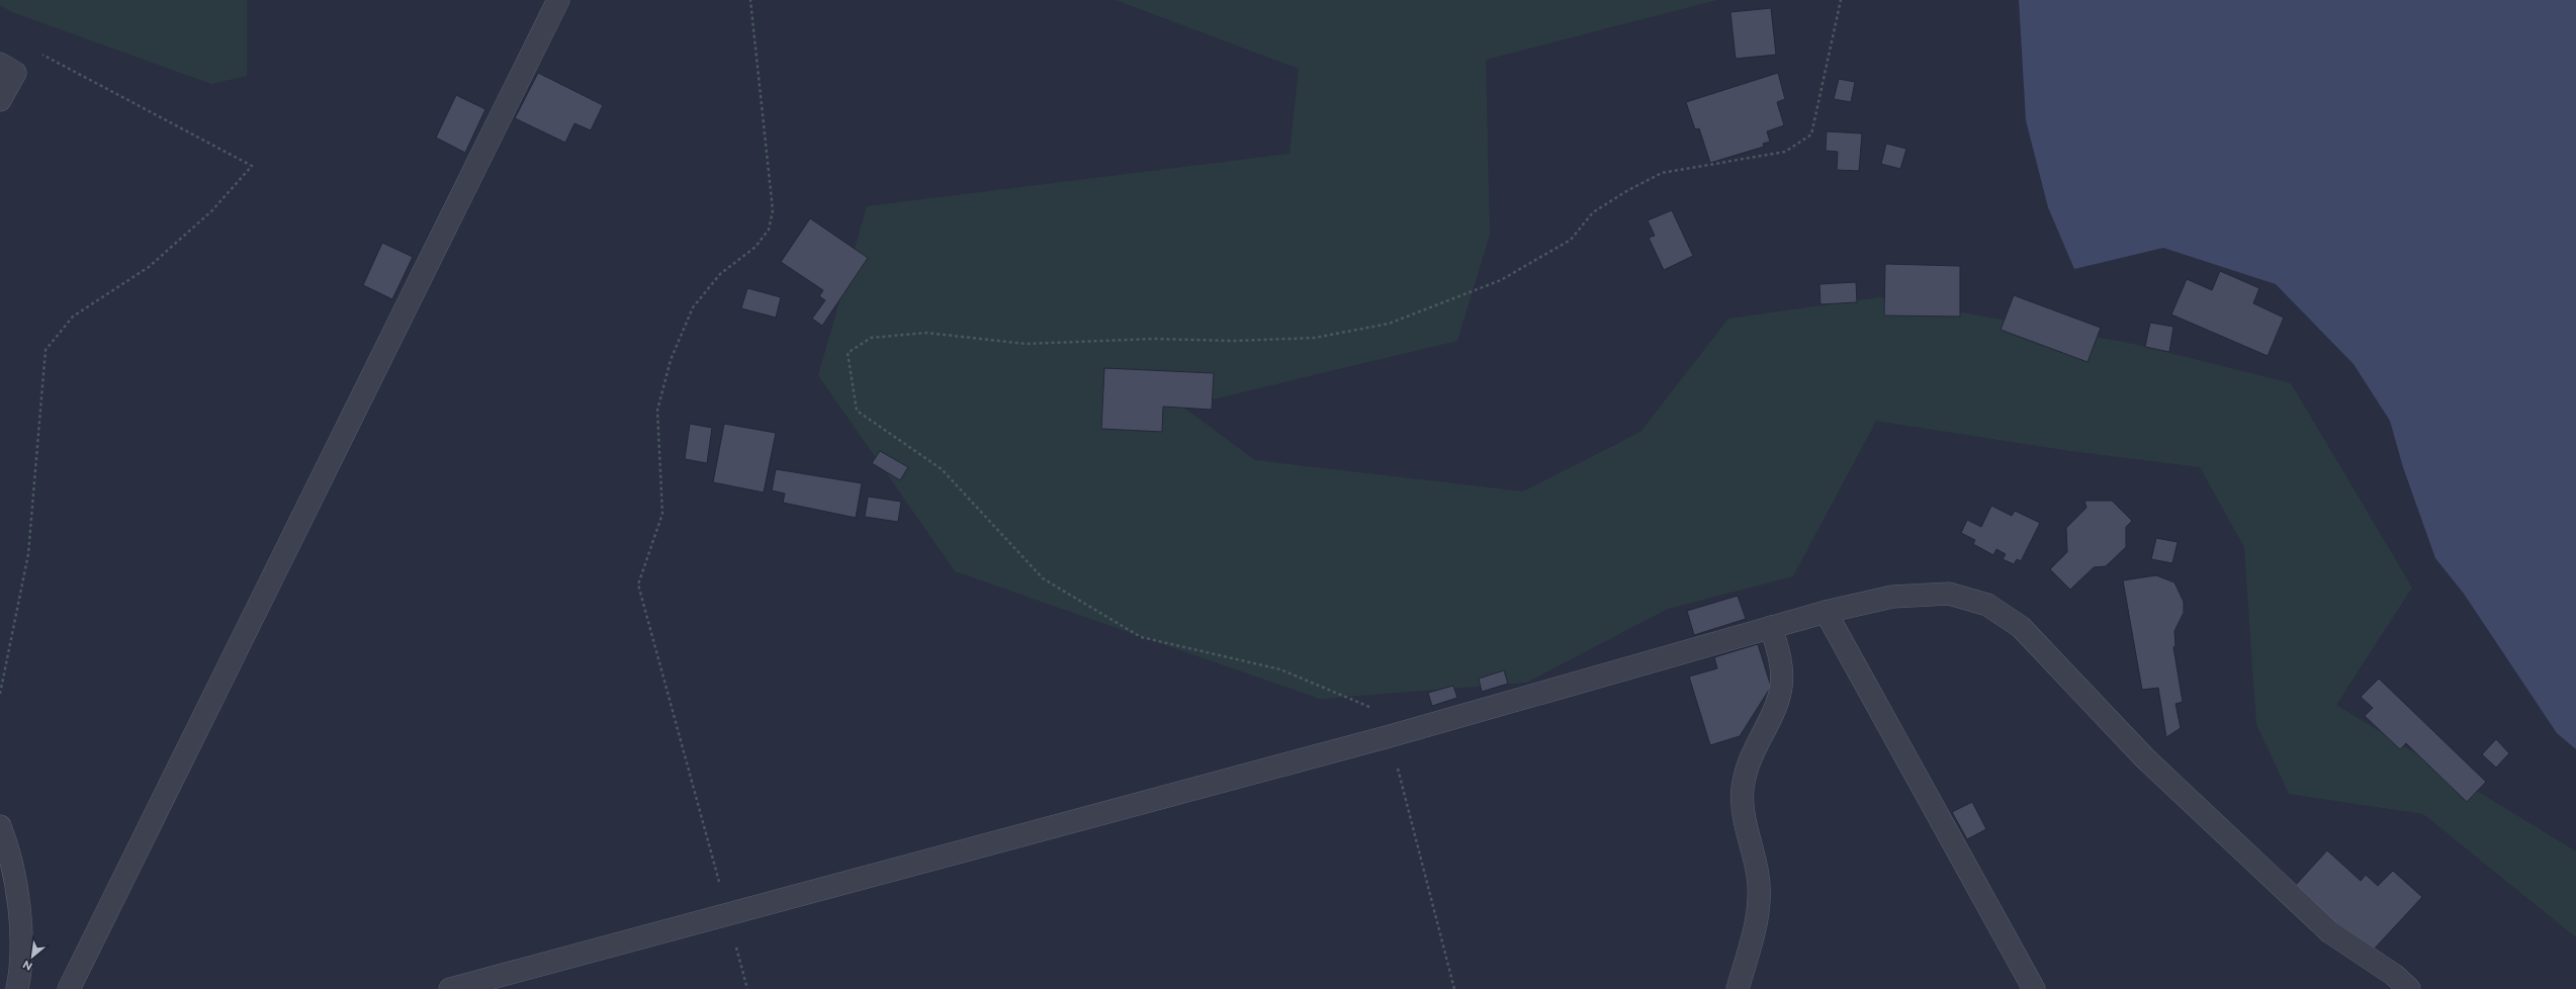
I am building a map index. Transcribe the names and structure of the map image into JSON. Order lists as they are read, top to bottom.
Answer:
{
  "north": "bottom left"
}
